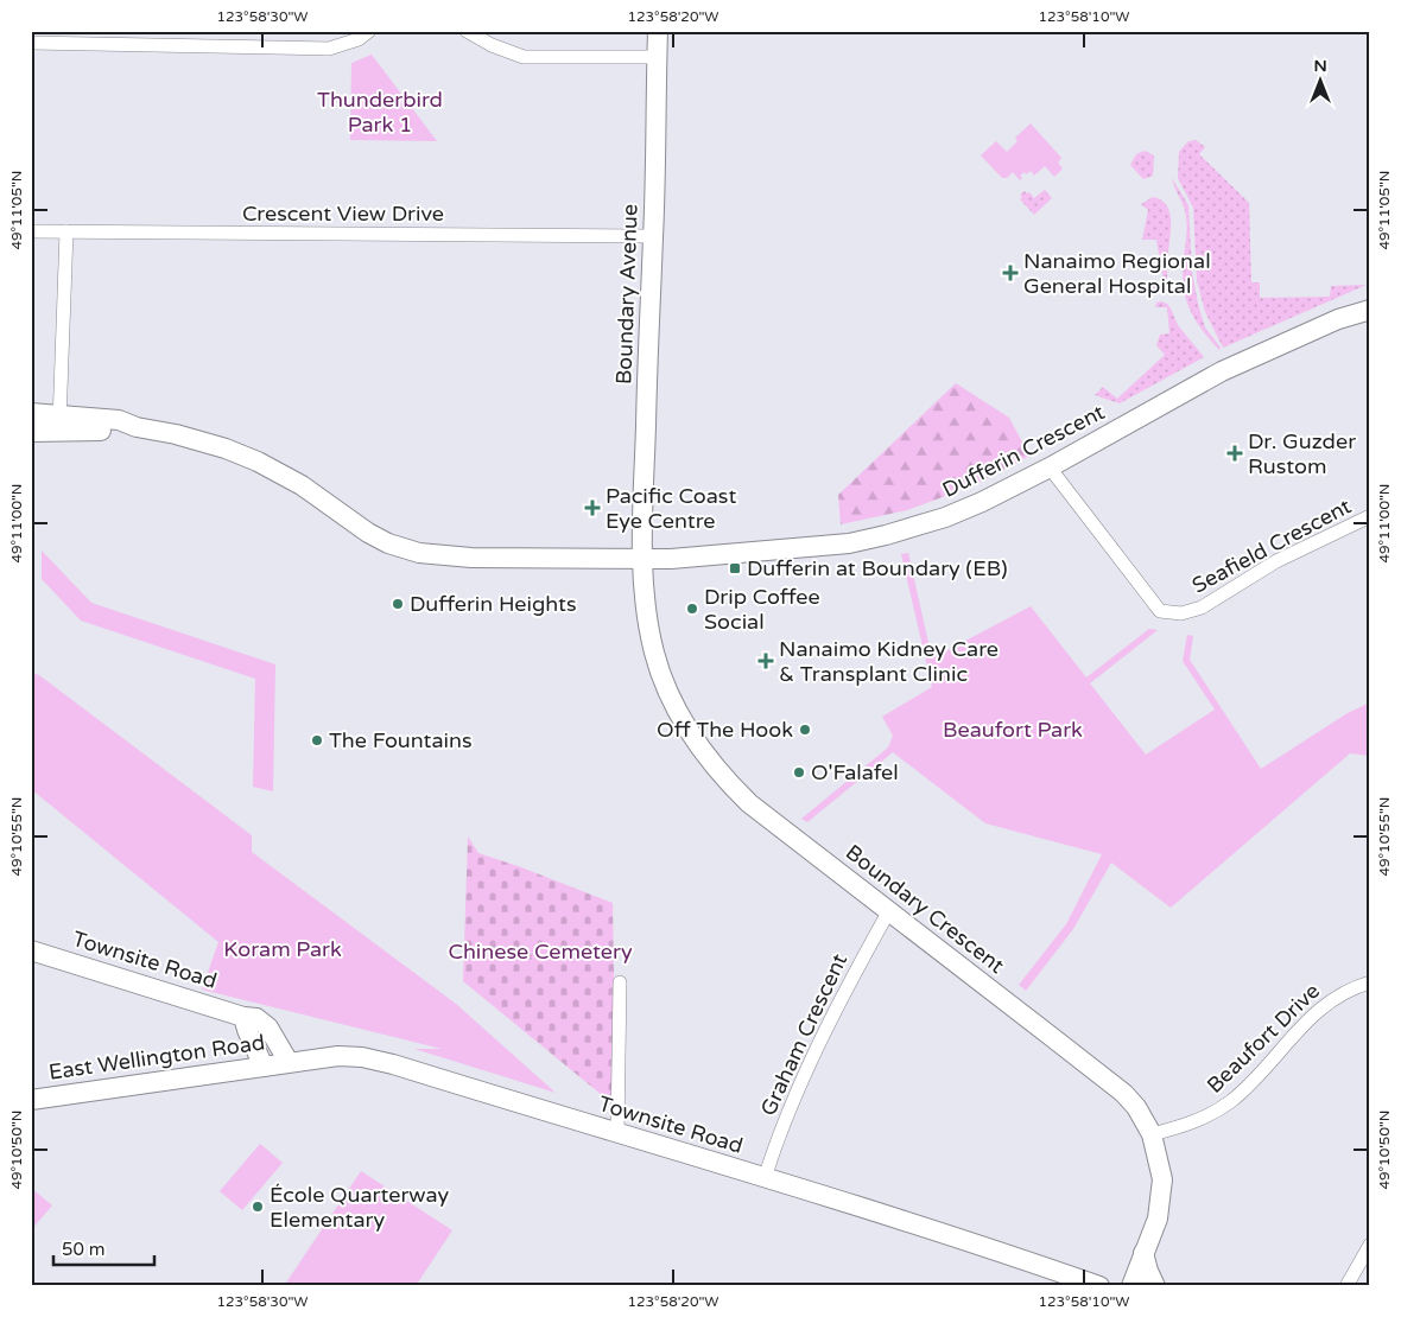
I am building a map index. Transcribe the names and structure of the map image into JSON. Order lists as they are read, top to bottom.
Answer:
{
  "streets": {
    "street": [
      "Crescent View Drive",
      "Boundary Avenue",
      "Dufferin Crescent",
      "Seafield Crescent",
      "Boundary Crescent",
      "Townsite Road",
      "Graham Crescent",
      "Beaufort Drive",
      "East Wellington Road"
    ]
  },
  "crossings": [
    ["Crescent View Drive", "Boundary Avenue"],
    ["Boundary Avenue", "Dufferin Crescent"],
    ["Boundary Avenue", "Boundary Crescent"],
    ["Dufferin Crescent", "Seafield Crescent"],
    ["Dufferin Crescent", "Boundary Crescent"],
    ["Boundary Crescent", "Graham Crescent"],
    ["Boundary Crescent", "Beaufort Drive"],
    ["Townsite Road", "Graham Crescent"],
    ["Townsite Road", "East Wellington Road"]
  ],
  "parks": [
    "Thunderbird Park 1",
    "Beaufort Park",
    "Koram Park",
    "Chinese Cemetery"
  ],
  "places": {
    "health": [
      "Nanaimo Regional General Hospital",
      "Dr. Guzder Rustom",
      "Pacific Coast Eye Centre",
      "Nanaimo Kidney Care & Transplant Clinic"
    ],
    "transit": ["Dufferin at Boundary (EB)"],
    "other": [
      "Dufferin Heights",
      "Drip Coffee Social",
      "Off The Hook",
      "The Fountains",
      "O'Falafel",
      "École Quarterway Elementary"
    ]
  },
  "scale_bar": "50 m",
  "north": "top",
  "coordinates": [
    "123°58'30\"W",
    "123°58'20\"W",
    "123°58'10\"W",
    "49°11'05\"N",
    "49°11'00\"N",
    "49°10'55\"N",
    "49°10'50\"N"
  ]
}
